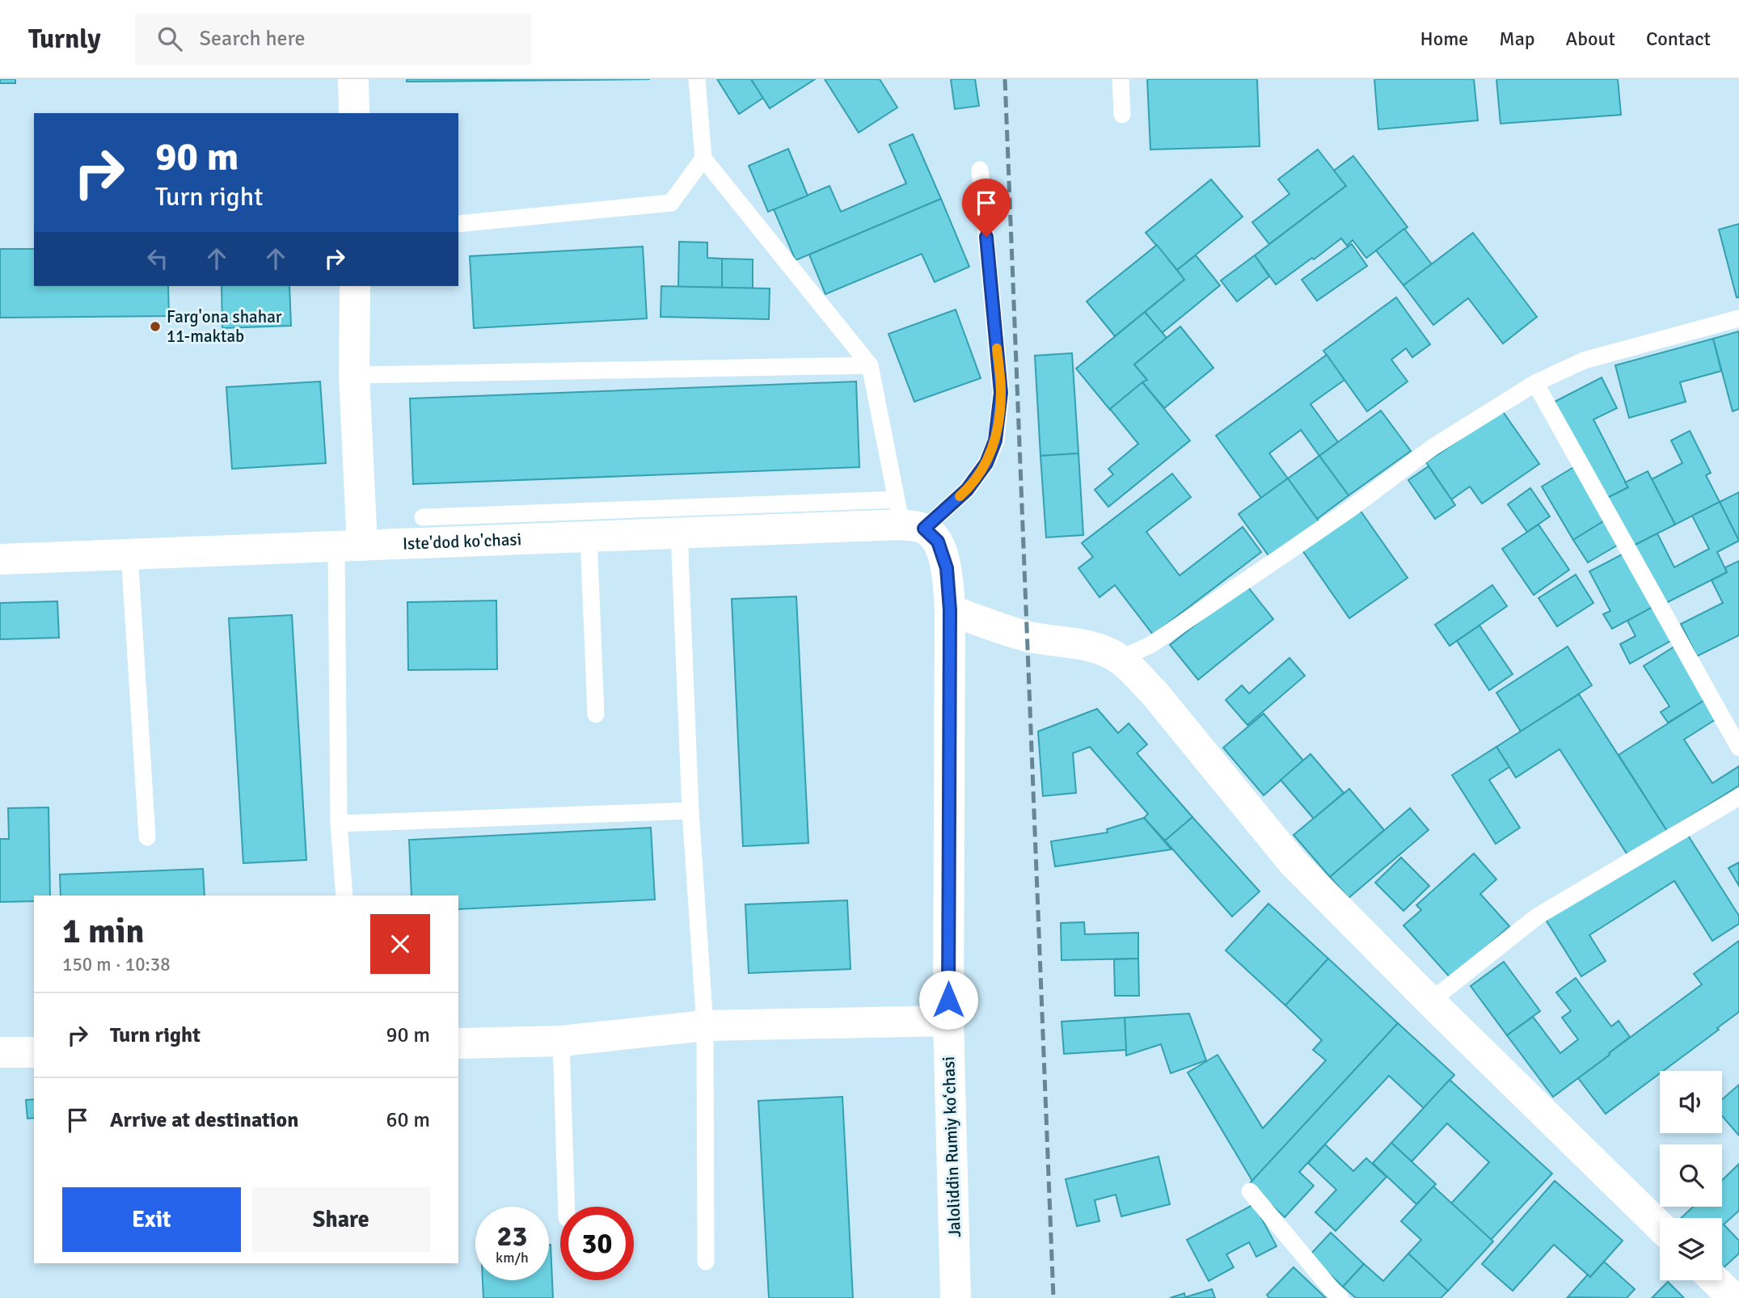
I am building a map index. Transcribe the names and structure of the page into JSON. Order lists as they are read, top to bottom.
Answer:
{
  "streets": {
    "street": ["Iste'dod ko'chasi", "Jaloliddin Rumiy koʻchasi"]
  },
  "crossings": [
    ["Iste'dod ko'chasi", "Jaloliddin Rumiy koʻchasi"]
  ],
  "places": ["Farg'ona shahar 11-maktab"],
  "page": {
    "header": "Turnly",
    "search": "Search here",
    "nav": [
      "Home",
      "Map",
      "About",
      "Contact"
    ],
    "turn": ["90 m", "Turn right"],
    "heading": ["1 min", "150 m · 10:38"],
    "list": [
      {
        "name": "Turn right",
        "value": "90 m"
      },
      {
        "name": "Arrive at destination",
        "value": "60 m"
      }
    ],
    "buttons": ["Exit", "Share"],
    "speed": "23 km/h",
    "limit": "30"
  }
}
